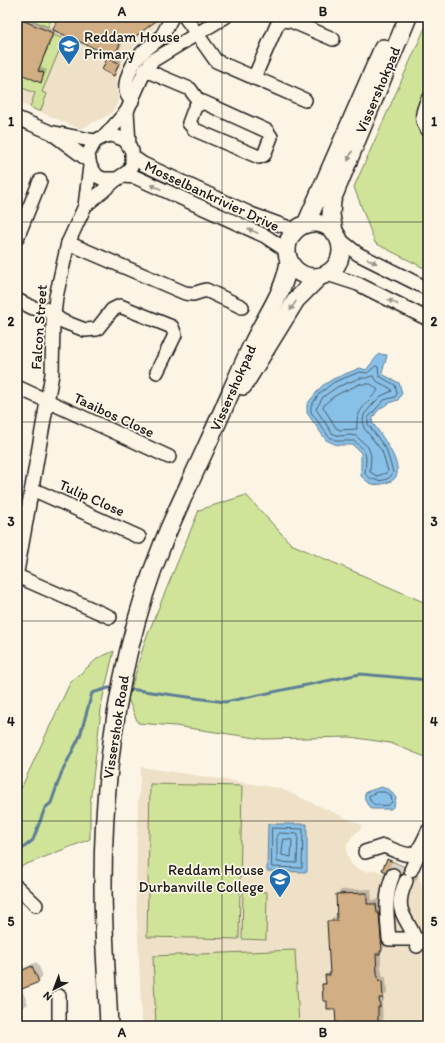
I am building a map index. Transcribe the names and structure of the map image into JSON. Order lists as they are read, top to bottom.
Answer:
{
  "streets": {
    "main road": ["Vissershokpad", "Vissershok Road"],
    "street": [
      "Mosselbankrivier Drive",
      "Falcon Street",
      "Taaibos Close",
      "Tulip Close"
    ]
  },
  "crossings": [
    ["Vissershokpad", "Mosselbankrivier Drive"],
    ["Vissershokpad", "Vissershok Road"],
    ["Mosselbankrivier Drive", "Falcon Street"],
    ["Falcon Street", "Taaibos Close"],
    ["Falcon Street", "Tulip Close"]
  ],
  "places": {
    "school or university": ["Reddam House Primary", "Reddam House Durbanville College"]
  },
  "north": "bottom left",
  "grid": {
    "columns": ["A", "B"],
    "rows": [
      "1",
      "2",
      "3",
      "4",
      "5"
    ]
  }
}
